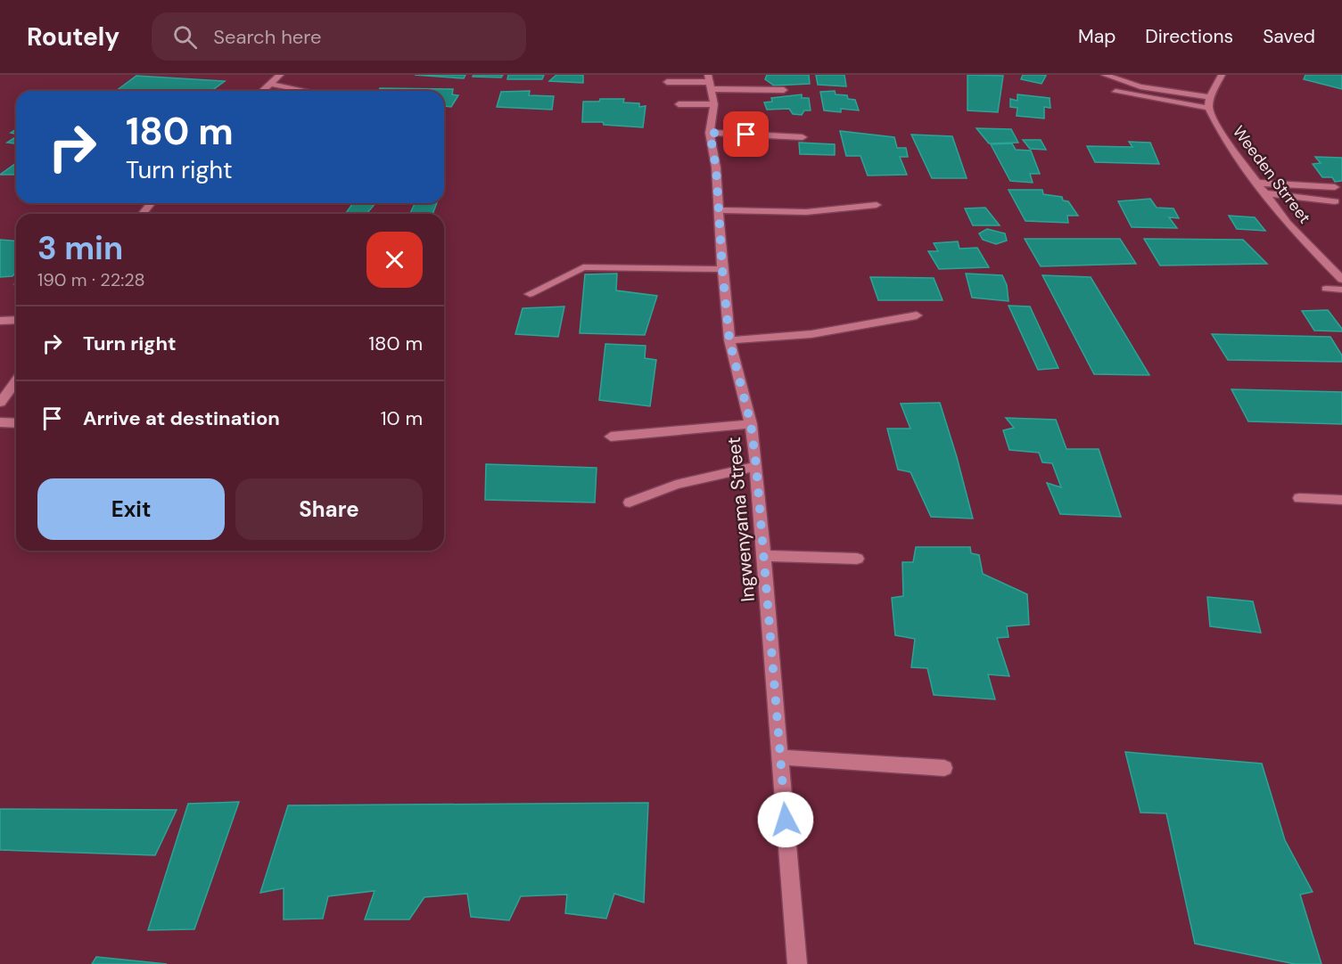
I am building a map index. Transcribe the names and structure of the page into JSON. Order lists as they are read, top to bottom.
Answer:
{
  "streets": {
    "street": ["Weeden Strreet", "Ingwenyama Street"]
  },
  "page": {
    "header": "Routely",
    "search": "Search here",
    "nav": ["Map", "Directions", "Saved"],
    "turn": ["180 m", "Turn right"],
    "heading": ["3 min", "190 m · 22:28"],
    "list": [
      {
        "name": "Turn right",
        "value": "180 m"
      },
      {
        "name": "Arrive at destination",
        "value": "10 m"
      }
    ],
    "buttons": ["Exit", "Share"]
  }
}
